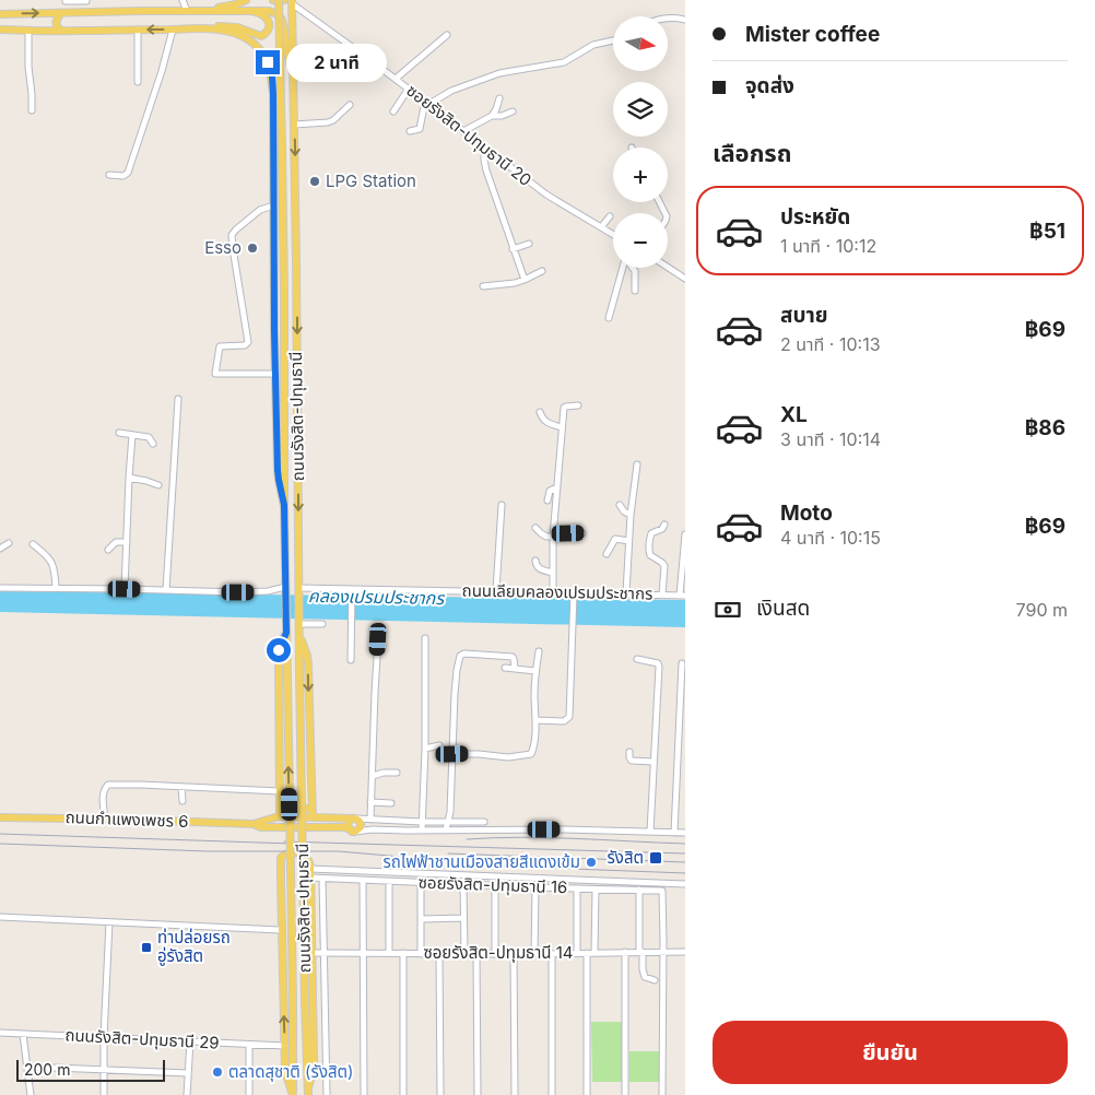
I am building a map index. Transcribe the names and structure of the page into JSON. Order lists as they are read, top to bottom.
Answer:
{
  "streets": {
    "main road": ["ถนนรังสิต-ปทุมธานี", "ถนนกำแพงเพชร 6"],
    "street": [
      "ซอยรังสิต-ปทุมธานี 20",
      "ถนนเลียบคลองเปรมประชากร",
      "ซอยรังสิต-ปทุมธานี 16",
      "ซอยรังสิต-ปทุมธานี 14",
      "ถนนรังสิต-ปทุมธานี 29"
    ]
  },
  "crossings": [
    ["ซอยรังสิต-ปทุมธานี 20", "ถนนรังสิต-ปทุมธานี"],
    ["ถนนรังสิต-ปทุมธานี", "ถนนเลียบคลองเปรมประชากร"],
    ["ซอยรังสิต-ปทุมธานี 16", "ซอยรังสิต-ปทุมธานี 14"]
  ],
  "water": ["คลองเปรมประชากร"],
  "places": {
    "other": [
      "LPG Station",
      "Esso",
      "รถไฟฟ้าชานเมืองสายสีแดงเข้ม",
      "ตลาดสุชาติ (รังสิต)"
    ],
    "transit": ["รังสิต", "ท่าปล่อยรถ อู่รังสิต"]
  },
  "scale_bar": "200 m",
  "north": "right",
  "page": {
    "banner": ["Mister coffee", "จุดส่ง"],
    "map_buttons": ["+", "−"],
    "bubble": "2 นาที",
    "heading": "เลือกรถ",
    "list": [
      {
        "name": "ประหยัด",
        "note": "1 นาที · 10:12",
        "value": "฿51"
      },
      {
        "name": "สบาย",
        "note": "2 นาที · 10:13",
        "value": "฿69"
      },
      {
        "name": "XL",
        "note": "3 นาที · 10:14",
        "value": "฿86"
      },
      {
        "name": "Moto",
        "note": "4 นาที · 10:15",
        "value": "฿69"
      }
    ],
    "pay": ["เงินสด", "790 m"],
    "buttons": "ยืนยัน",
    "scale": "200 m"
  }
}
